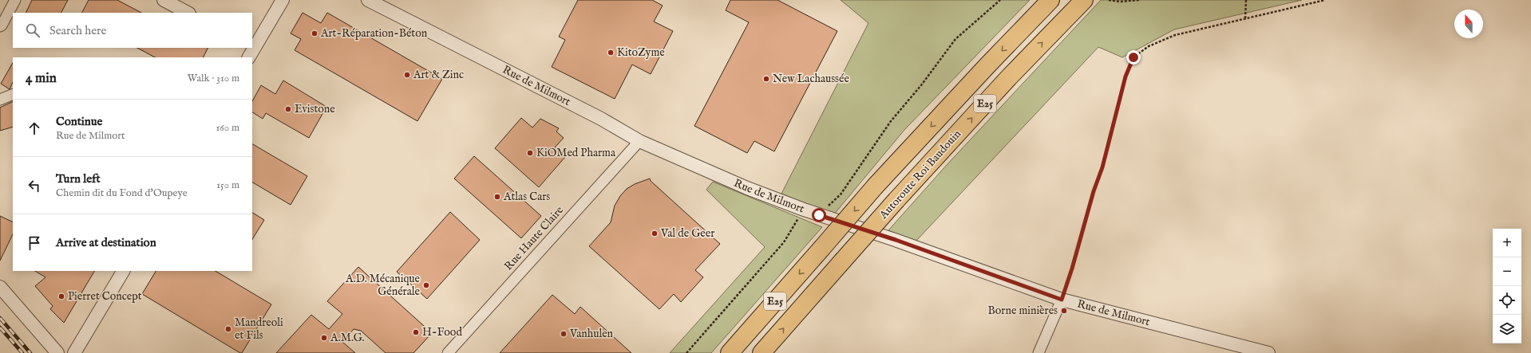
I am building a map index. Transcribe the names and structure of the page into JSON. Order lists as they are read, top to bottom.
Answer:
{
  "streets": {
    "highway": ["E25", "Autoroute Roi Baudouin"],
    "street": ["Rue de Milmort", "Rue Haute Claire"]
  },
  "crossings": [
    ["Rue de Milmort", "Rue Haute Claire"]
  ],
  "places": [
    "Art-Réparation-Béton",
    "KitoZyme",
    "Art & Zinc",
    "New Lachaussée",
    "Evistone",
    "KiOMed Pharma",
    "Atlas Cars",
    "Val de Geer",
    "A.D. Mécanique Générale",
    "Pierret Concept",
    "Borne minières",
    "Mandreoli et Fils",
    "H-Food",
    "Vanhulen",
    "A.M.G."
  ],
  "north": "top",
  "page": {
    "search": "Search here",
    "heading": ["4 min", "Walk · 310 m"],
    "list": [
      ["Continue", "Rue de Milmort", "160 m"],
      ["Turn left", "Chemin dit du Fond d'Oupeye", "150 m"],
      "Arrive at destination"
    ],
    "map_buttons": ["+", "−"]
  }
}
